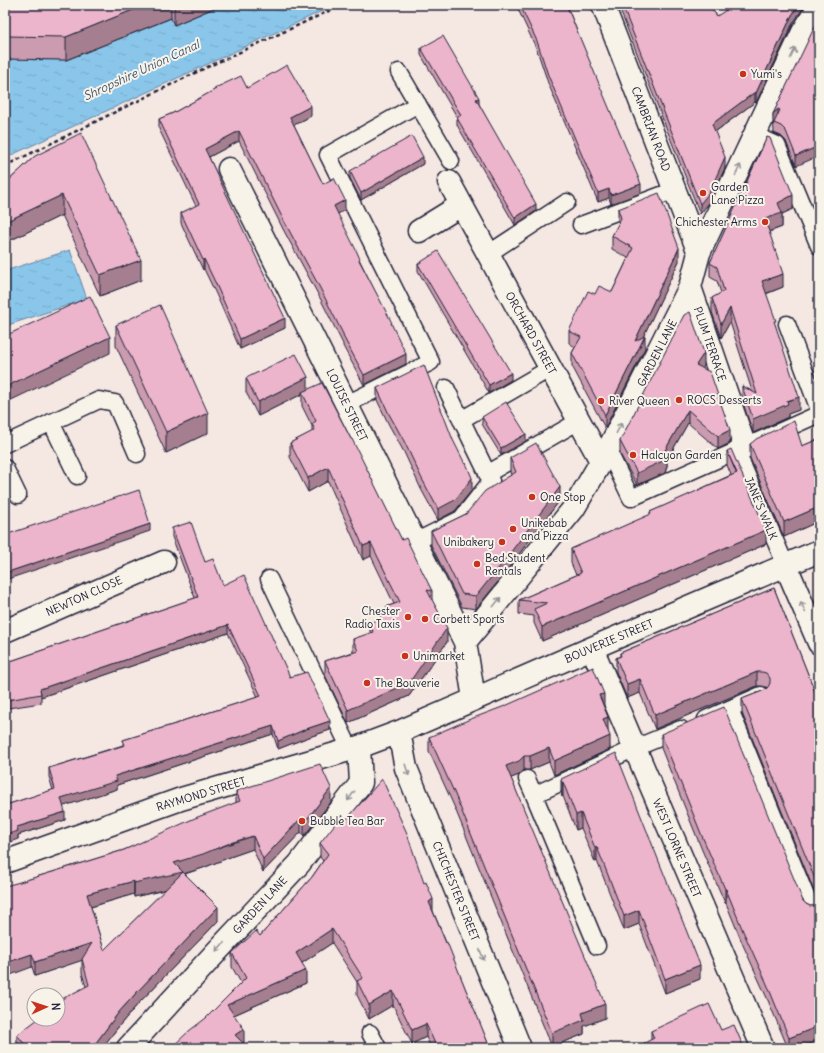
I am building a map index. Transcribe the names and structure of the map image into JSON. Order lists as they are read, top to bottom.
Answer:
{
  "streets": {
    "street": [
      "CAMBRIAN ROAD",
      "ORCHARD STREET",
      "PLUM TERRACE",
      "GARDEN LANE",
      "LOUISE STREET",
      "NEWTON CLOSE",
      "BOUVERIE STREET",
      "RAYMOND STREET",
      "WEST LORNE STREET",
      "CHICHESTER STREET"
    ],
    "lane": ["JANE'S WALK"]
  },
  "crossings": [
    ["CAMBRIAN ROAD", "GARDEN LANE"],
    ["ORCHARD STREET", "GARDEN LANE"],
    ["PLUM TERRACE", "GARDEN LANE"],
    ["PLUM TERRACE", "JANE'S WALK"],
    ["GARDEN LANE", "LOUISE STREET"],
    ["GARDEN LANE", "RAYMOND STREET"],
    ["JANE'S WALK", "BOUVERIE STREET"],
    ["BOUVERIE STREET", "RAYMOND STREET"],
    ["BOUVERIE STREET", "WEST LORNE STREET"],
    ["BOUVERIE STREET", "CHICHESTER STREET"],
    ["RAYMOND STREET", "CHICHESTER STREET"]
  ],
  "one_way": ["CHICHESTER STREET"],
  "water": ["Shropshire Union Canal"],
  "places": [
    "Yumi's",
    "Garden Lane Pizza",
    "Chichester Arms",
    "ROCS Desserts",
    "River Queen",
    "Halcyon Garden",
    "One Stop",
    "Unikebab and Pizza",
    "Unibakery",
    "Bed Student Rentals",
    "Chester Radio Taxis",
    "Corbett Sports",
    "Unimarket",
    "The Bouverie",
    "Bubble Tea Bar"
  ],
  "north": "right"
}
